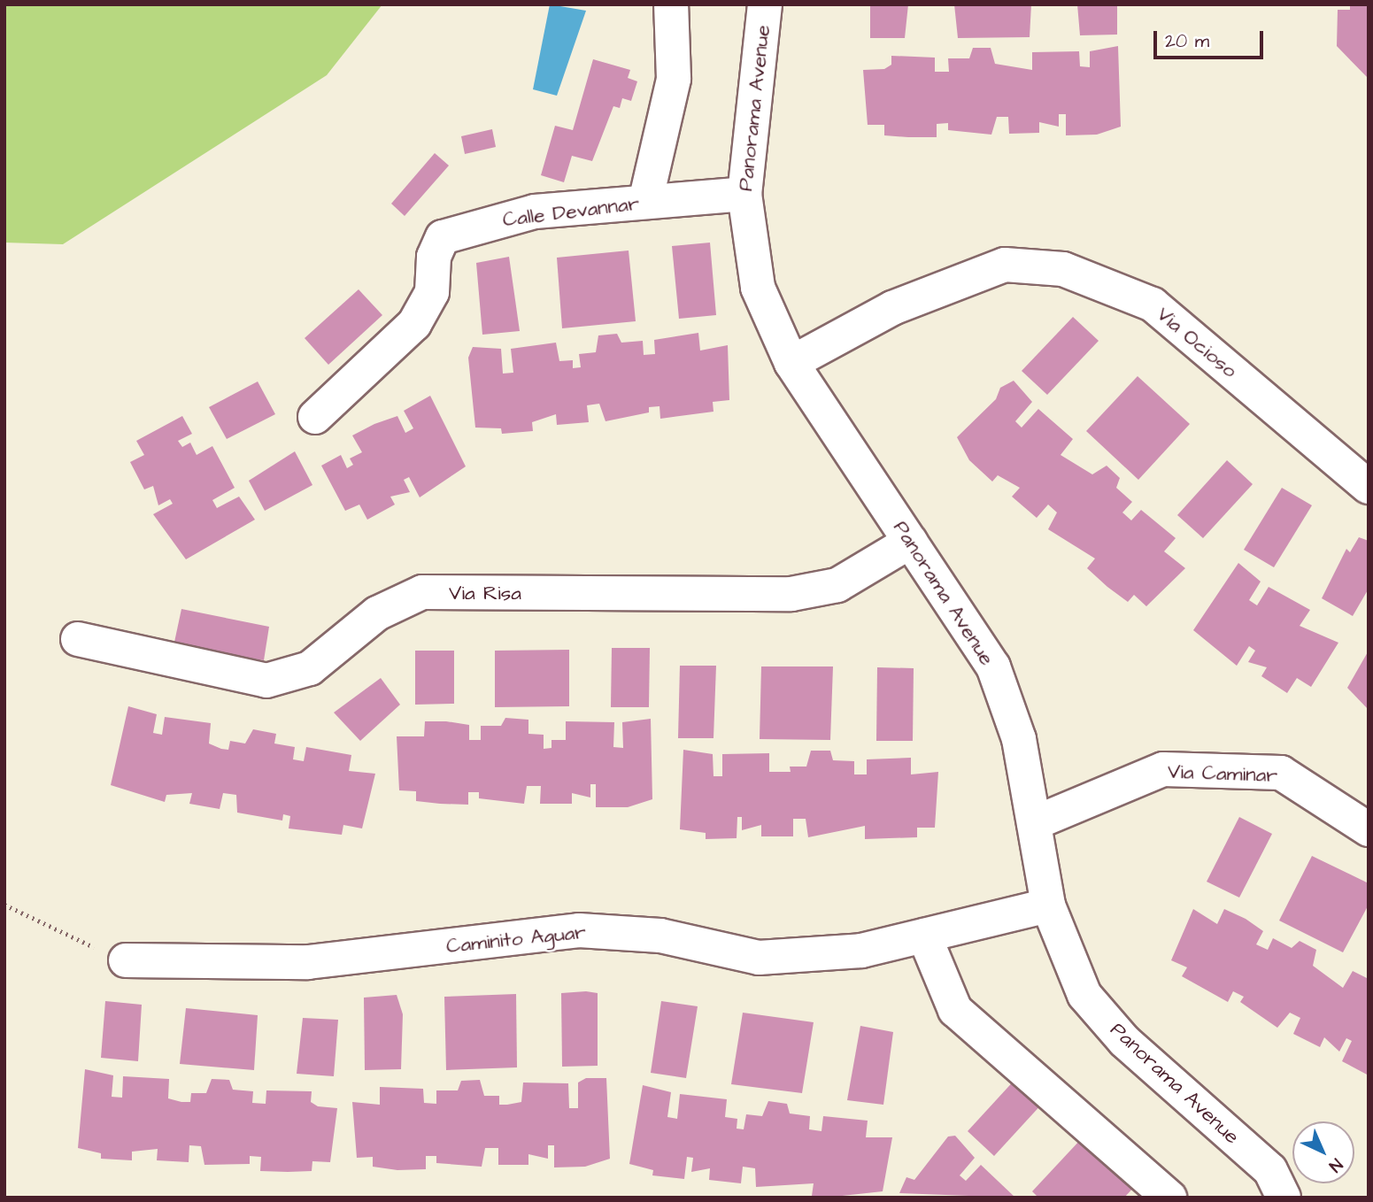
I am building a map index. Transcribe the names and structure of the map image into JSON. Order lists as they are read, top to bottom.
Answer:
{
  "streets": {
    "street": [
      "Panorama Avenue",
      "Calle Devannar",
      "Via Ocioso",
      "Via Risa",
      "Via Caminar",
      "Caminito Aguar"
    ]
  },
  "crossings": [
    ["Panorama Avenue", "Calle Devannar"],
    ["Panorama Avenue", "Via Ocioso"],
    ["Panorama Avenue", "Via Risa"],
    ["Panorama Avenue", "Via Caminar"],
    ["Panorama Avenue", "Caminito Aguar"]
  ],
  "scale_bar": "20 m",
  "north": "bottom right"
}
